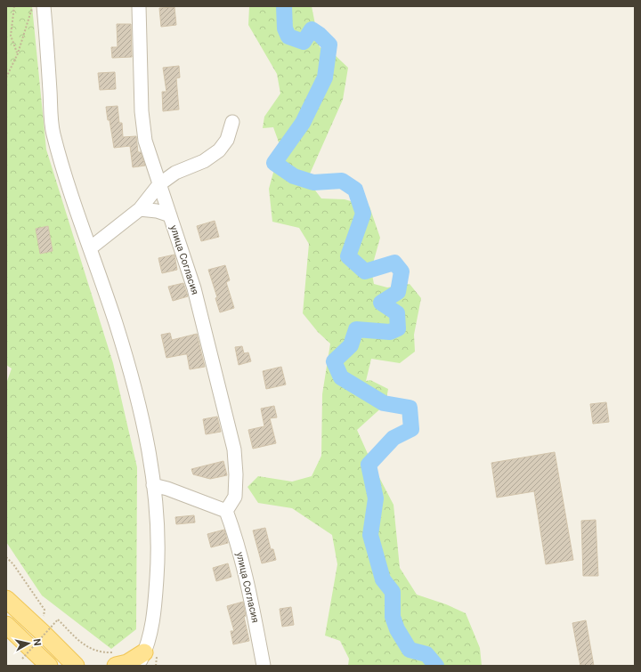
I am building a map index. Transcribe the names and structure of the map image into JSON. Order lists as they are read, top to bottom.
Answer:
{
  "streets": {
    "street": ["улица Согласия"]
  },
  "north": "right"
}
